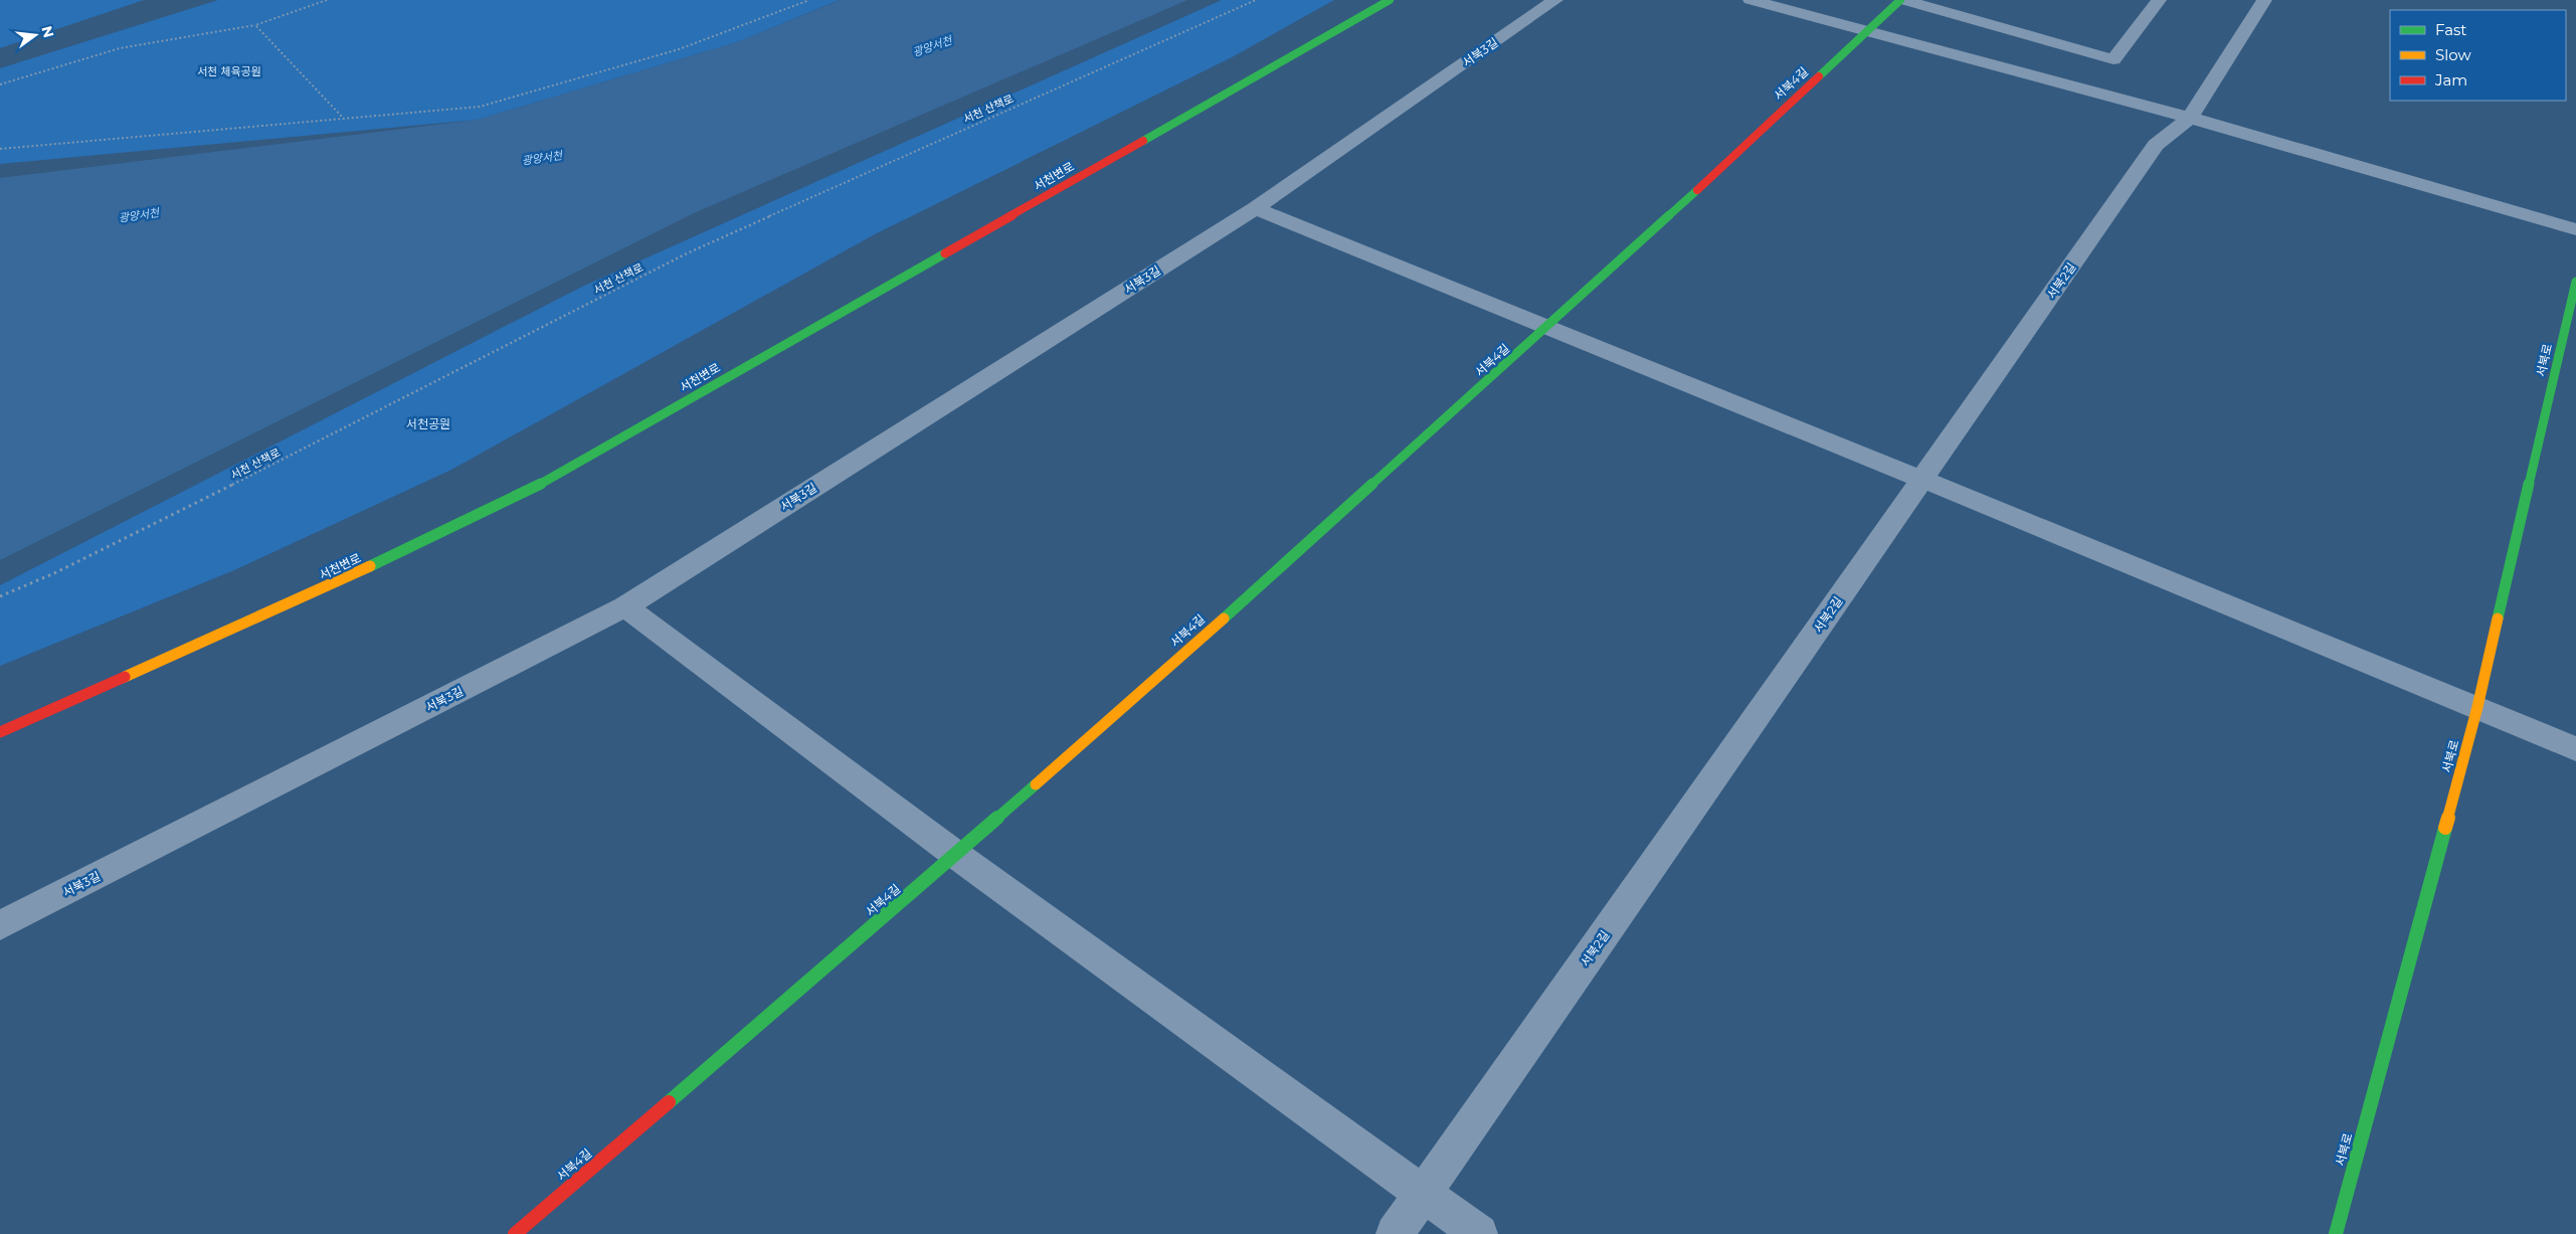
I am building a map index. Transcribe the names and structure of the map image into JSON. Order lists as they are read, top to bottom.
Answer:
{
  "streets": {
    "street": [
      "서북3길",
      "서북4길",
      "서천변로",
      "서북2길",
      "서북로"
    ],
    "path": ["서천 산책로"]
  },
  "water": ["광양서천"],
  "parks": ["서천 체육공원", "서천공원"],
  "legend": ["Fast", "Slow", "Jam"],
  "north": "right"
}
